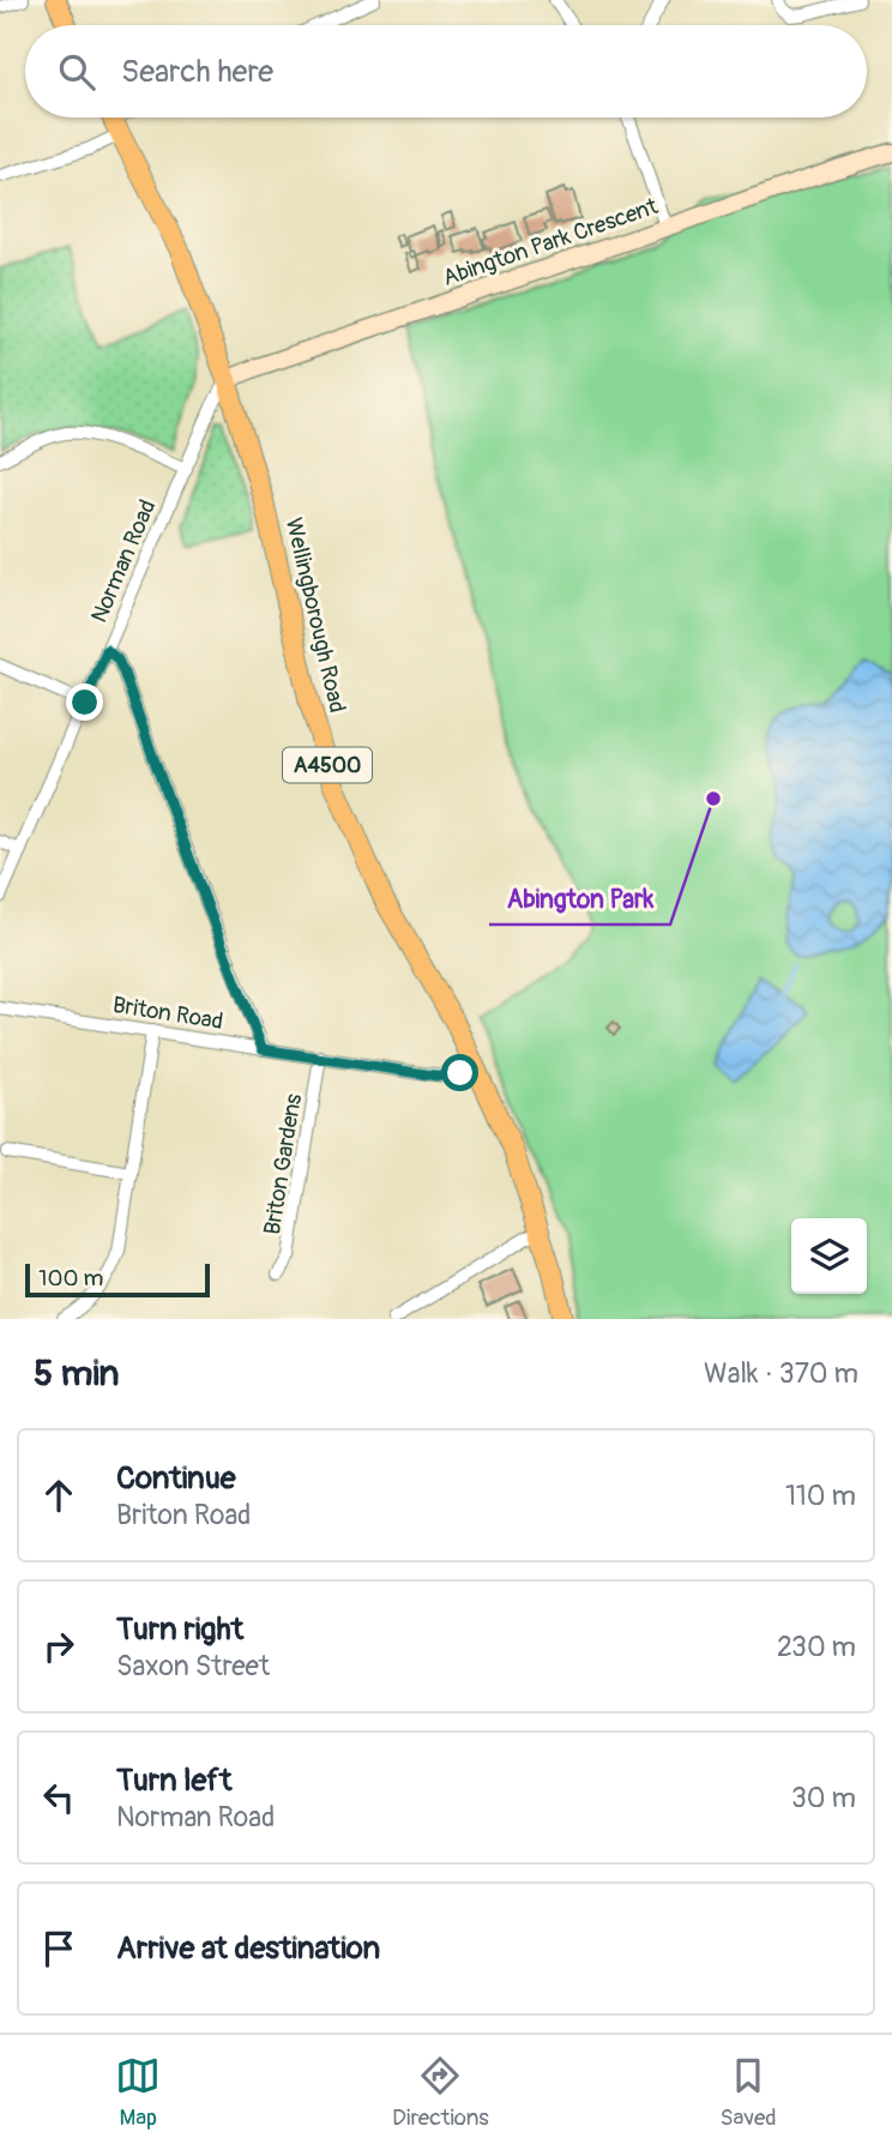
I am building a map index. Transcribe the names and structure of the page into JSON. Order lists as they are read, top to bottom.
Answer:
{
  "streets": {
    "main road": ["Wellingborough Road", "A4500"],
    "street": [
      "Abington Park Crescent",
      "Norman Road",
      "Briton Road",
      "Briton Gardens"
    ]
  },
  "crossings": [
    ["Abington Park Crescent", "Norman Road"],
    ["Abington Park Crescent", "Wellingborough Road"],
    ["Norman Road", "Wellingborough Road"],
    ["Wellingborough Road", "Briton Road"],
    ["Briton Road", "Briton Gardens"]
  ],
  "places": ["Abington Park"],
  "scale_bar": "100 m",
  "page": {
    "search": "Search here",
    "scale": "100 m",
    "heading": ["5 min", "Walk · 370 m"],
    "list": [
      ["Continue", "Briton Road", "110 m"],
      ["Turn right", "Saxon Street", "230 m"],
      ["Turn left", "Norman Road", "30 m"],
      "Arrive at destination"
    ],
    "nav": ["Map", "Directions", "Saved"]
  }
}
